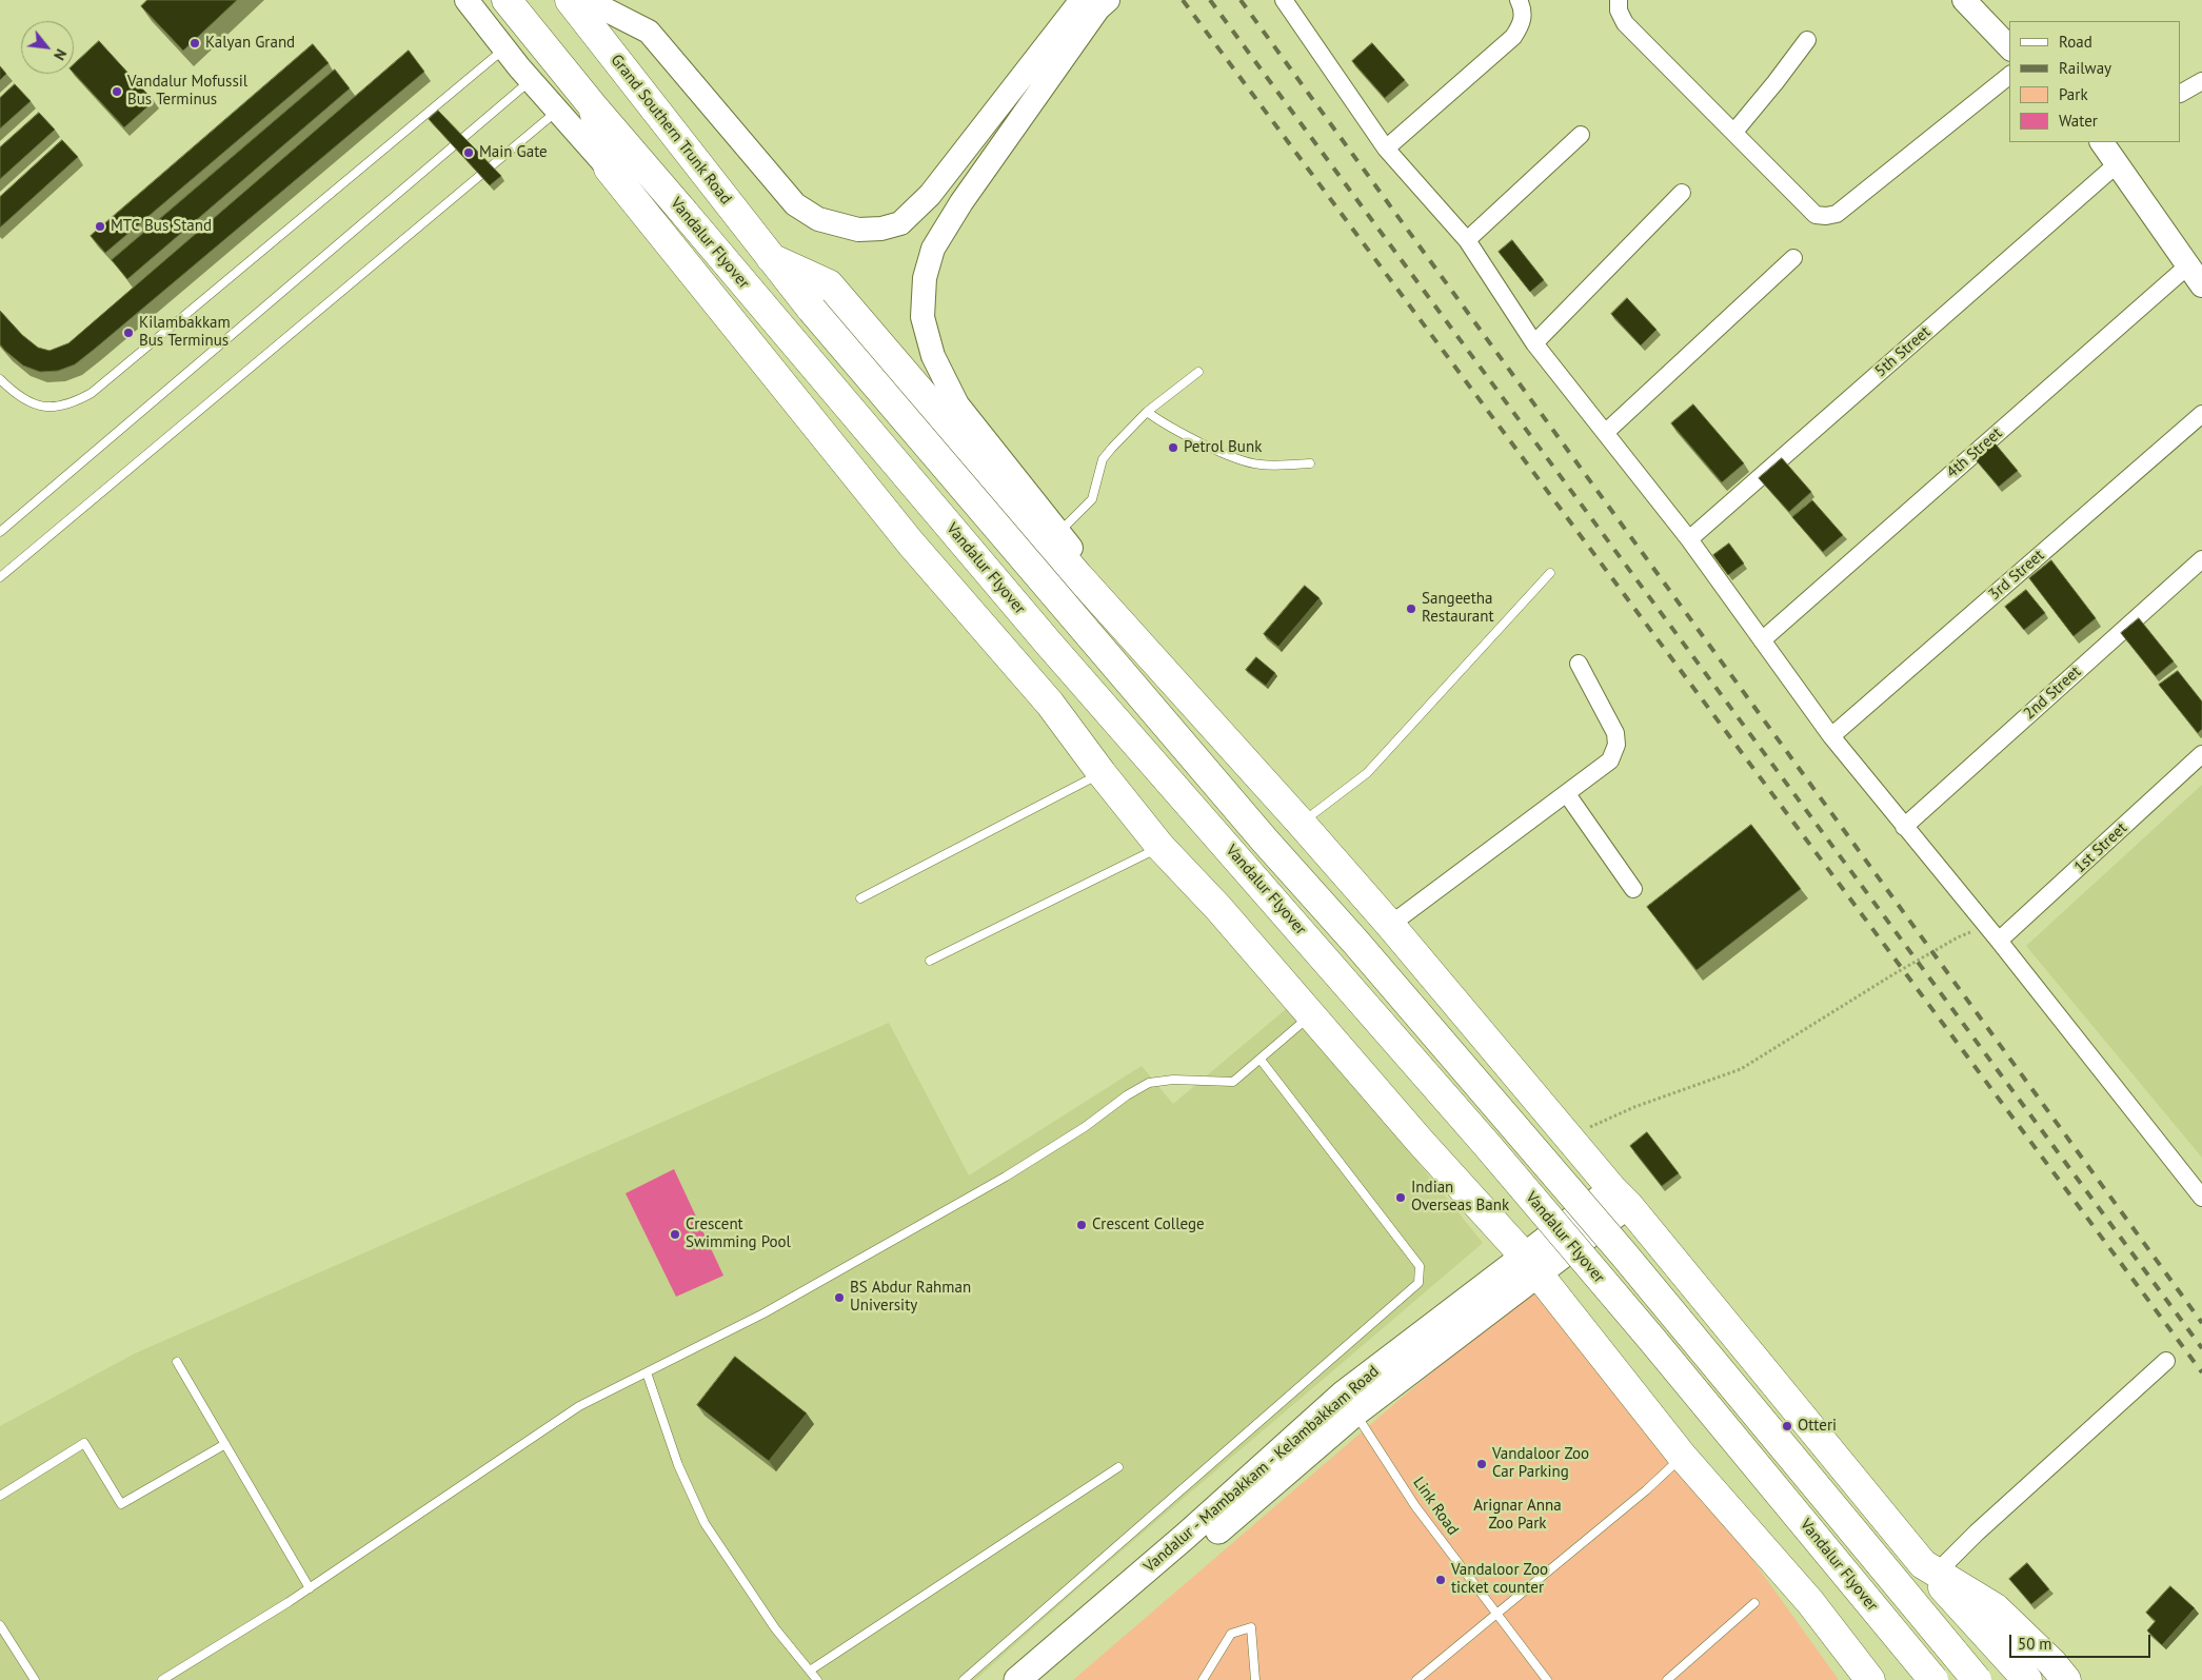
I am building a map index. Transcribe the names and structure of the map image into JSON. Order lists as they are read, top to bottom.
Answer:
{
  "streets": {
    "highway": ["Grand Southern Trunk Road", "Vandalur Flyover"],
    "main road": ["Vandalur - Mambakkam - Kelambakkam Road"],
    "street": [
      "5th Street",
      "4th Street",
      "3rd Street",
      "2nd Street",
      "1st Street"
    ],
    "lane": ["Link Road"]
  },
  "crossings": [
    ["Grand Southern Trunk Road", "Vandalur Flyover"],
    ["Vandalur - Mambakkam - Kelambakkam Road", "Link Road"]
  ],
  "parks": ["Arignar Anna Zoo Park"],
  "places": [
    "Kalyan Grand",
    "Vandalur Mofussil Bus Terminus",
    "Main Gate",
    "MTC Bus Stand",
    "Kilambakkam Bus Terminus",
    "Petrol Bunk",
    "Sangeetha Restaurant",
    "Indian Overseas Bank",
    "Crescent College",
    "Crescent Swimming Pool",
    "BS Abdur Rahman University",
    "Otteri",
    "Vandaloor Zoo Car Parking",
    "Vandaloor Zoo ticket counter"
  ],
  "legend": [
    "Road",
    "Railway",
    "Park",
    "Water"
  ],
  "scale_bar": "50 m",
  "north": "bottom right"
}
